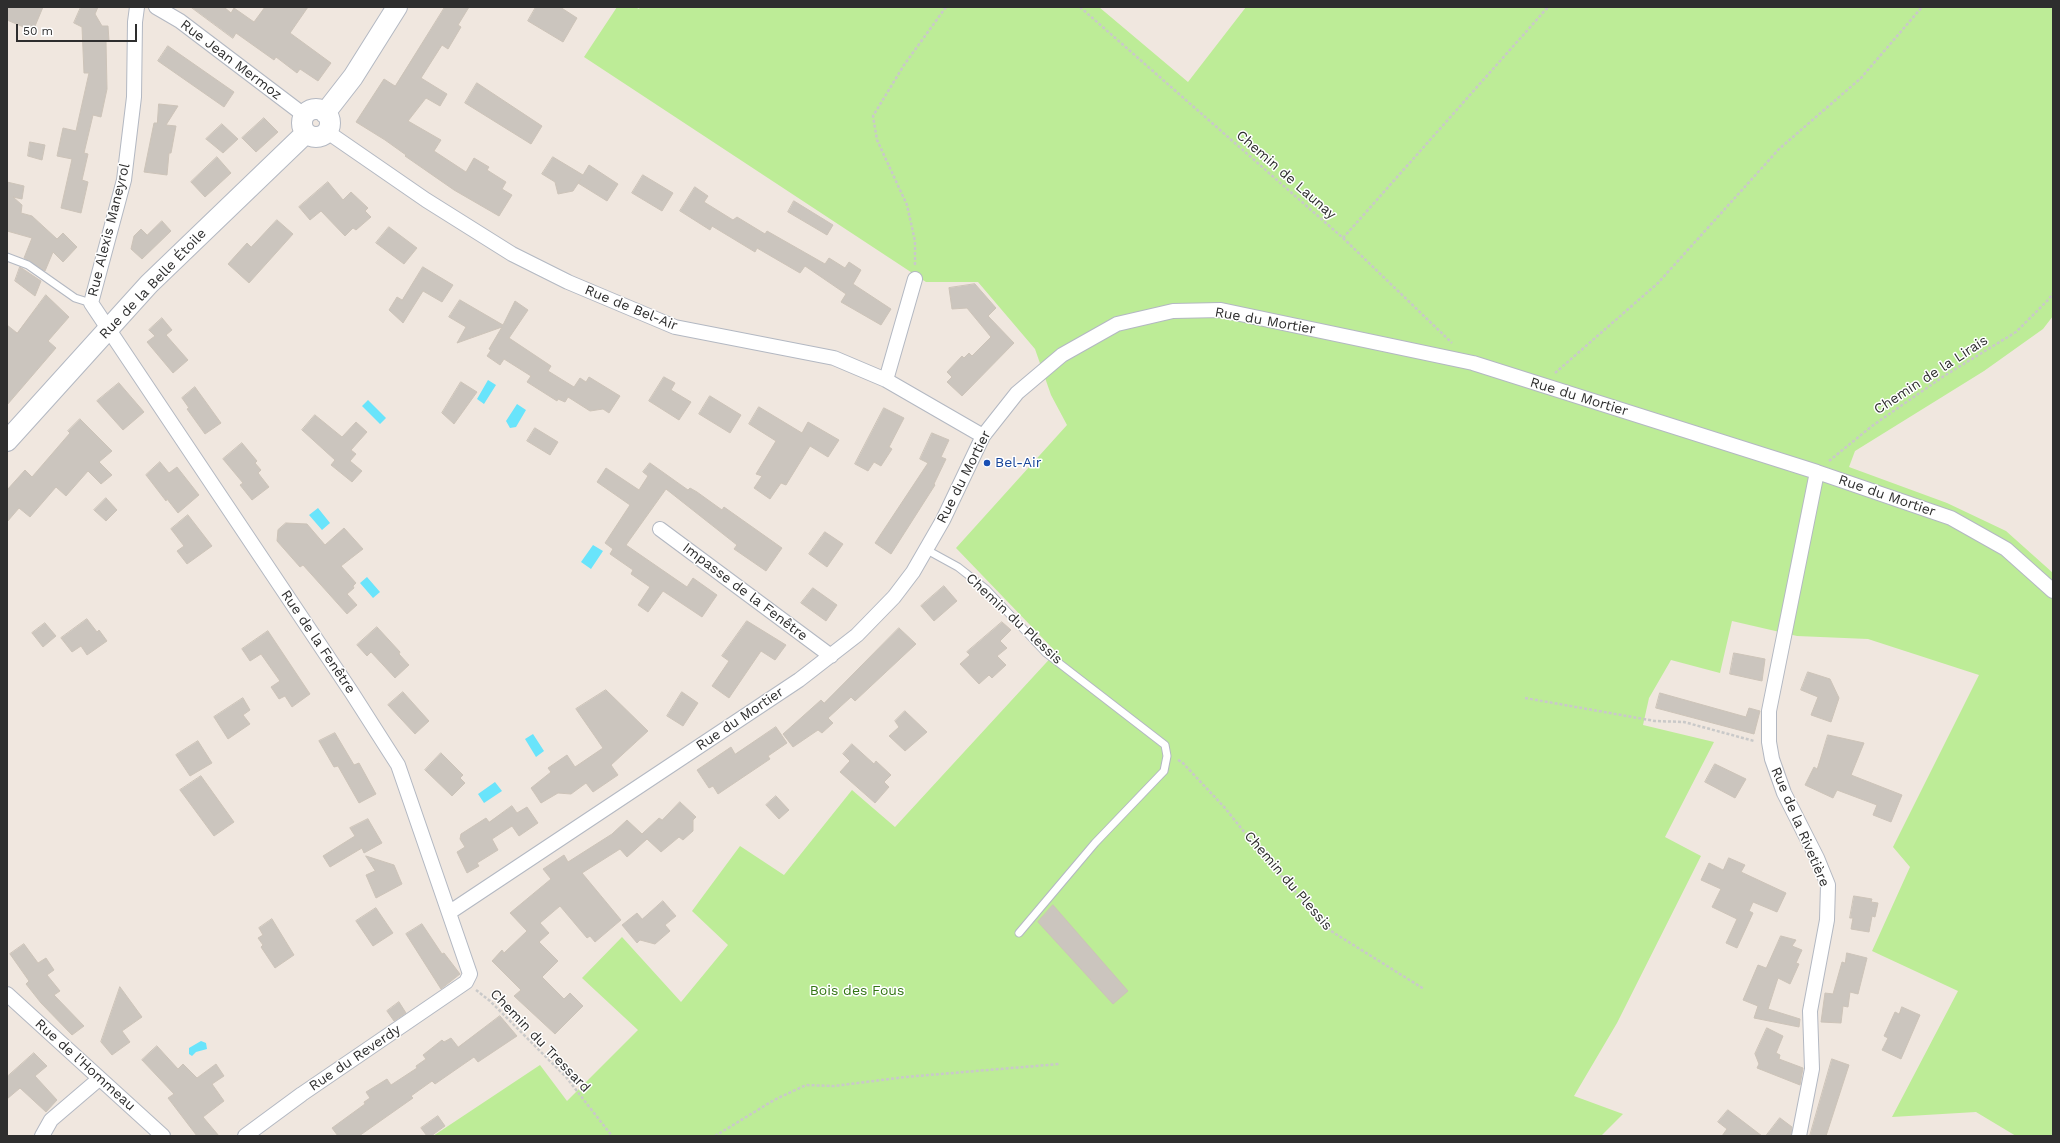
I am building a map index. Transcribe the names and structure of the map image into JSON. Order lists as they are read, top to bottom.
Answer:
{
  "streets": {
    "street": [
      "Rue Jean Mermoz",
      "Rue Alexis Maneyrol",
      "Rue de la Belle Étoile",
      "Rue de Bel-Air",
      "Rue du Mortier",
      "Impasse de la Fenêtre",
      "Rue de la Fenêtre",
      "Rue de la Rivetière",
      "Rue du Reverdy",
      "Rue de l'Hommeau"
    ],
    "lane": ["Chemin du Plessis"],
    "path": ["Chemin de Launay", "Chemin de la Lirais", "Chemin du Tressard"]
  },
  "crossings": [
    ["Rue Jean Mermoz", "Rue de la Belle Étoile"],
    ["Chemin de Launay", "Rue du Mortier"],
    ["Rue Alexis Maneyrol", "Rue de la Belle Étoile"],
    ["Rue Alexis Maneyrol", "Rue de la Fenêtre"],
    ["Rue de la Belle Étoile", "Rue de la Fenêtre"],
    ["Rue de Bel-Air", "Rue du Mortier"],
    ["Rue du Mortier", "Chemin de la Lirais"],
    ["Rue du Mortier", "Impasse de la Fenêtre"],
    ["Rue du Mortier", "Chemin du Plessis"],
    ["Rue du Mortier", "Rue de la Fenêtre"],
    ["Rue du Mortier", "Rue de la Rivetière"],
    ["Chemin de la Lirais", "Rue de la Rivetière"],
    ["Rue de la Fenêtre", "Chemin du Tressard"],
    ["Rue de la Fenêtre", "Rue du Reverdy"],
    ["Chemin du Tressard", "Rue du Reverdy"]
  ],
  "parks": ["Bois des Fous"],
  "places": ["Bel-Air"],
  "scale_bar": "50 m"
}
